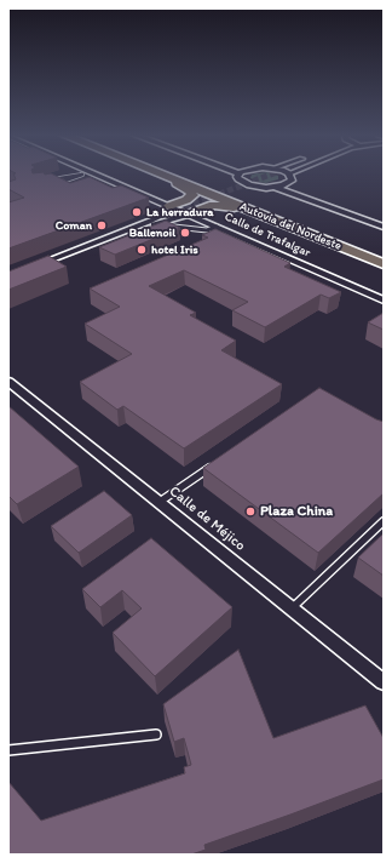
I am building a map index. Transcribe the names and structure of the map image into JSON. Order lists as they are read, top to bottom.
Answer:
{
  "streets": {
    "highway": ["Autovía del Nordeste"],
    "street": ["Calle de Trafalgar", "Calle de Méjico"]
  },
  "places": [
    "La herradura",
    "Coman",
    "Ballenoil",
    "hotel Iris",
    "Plaza China"
  ]
}
